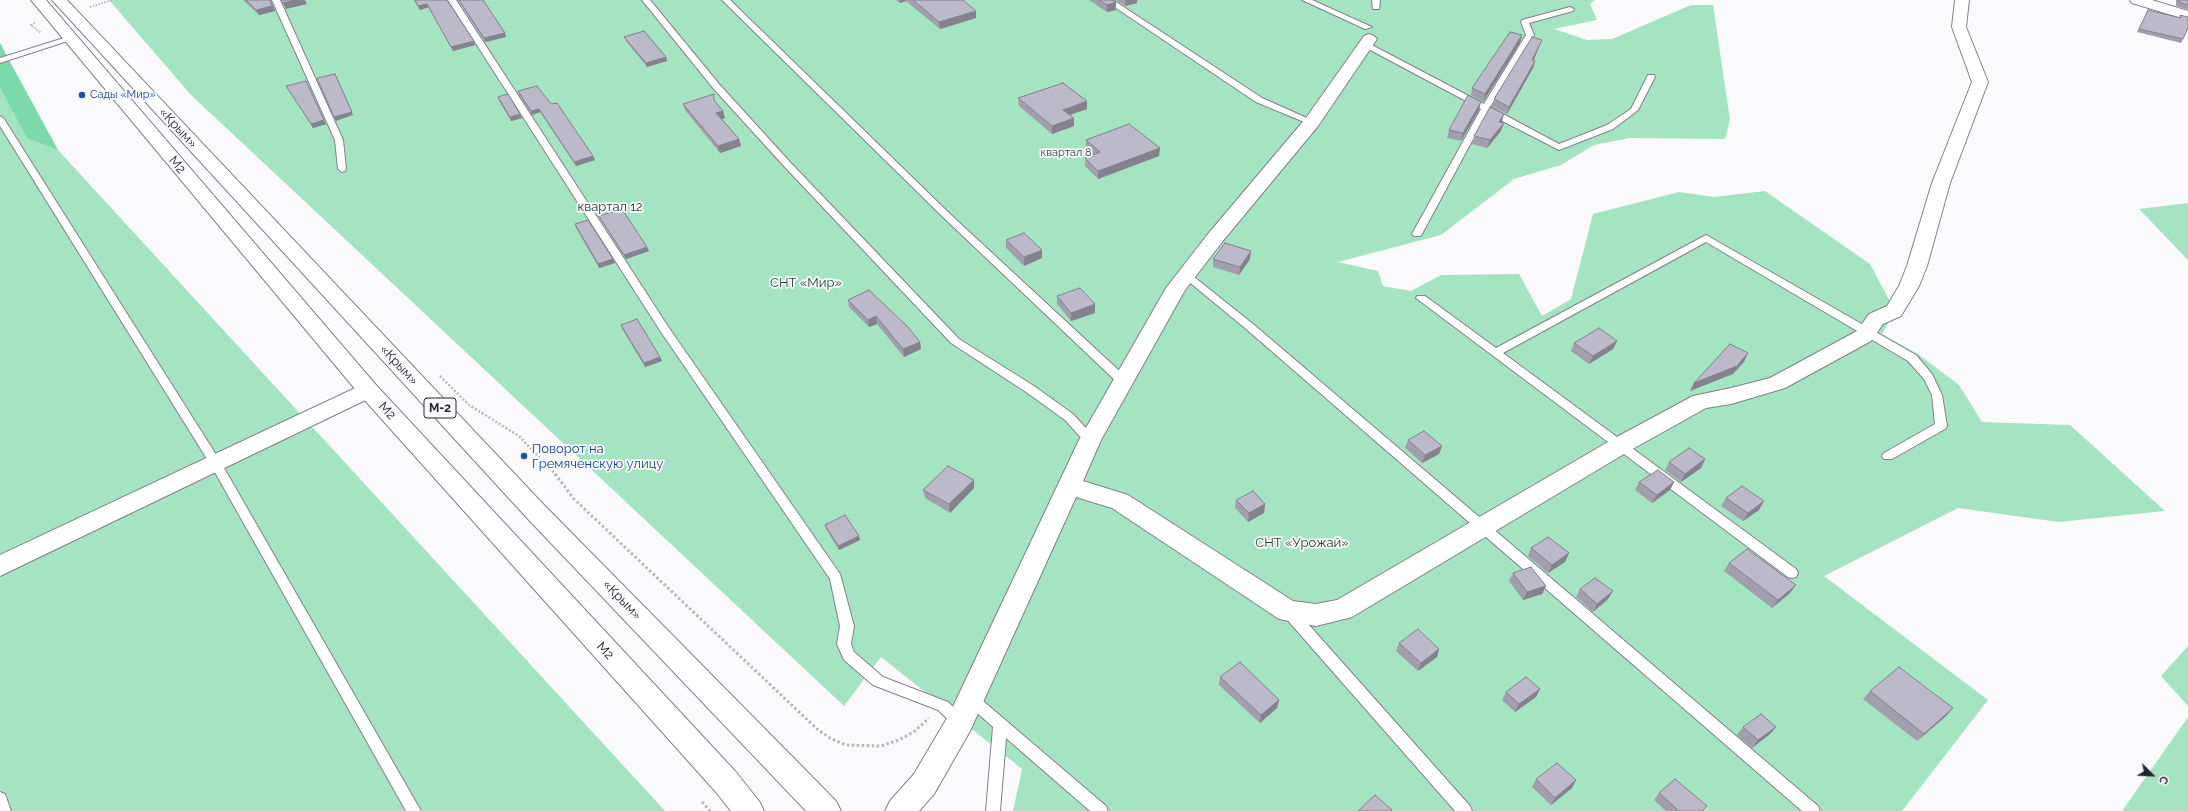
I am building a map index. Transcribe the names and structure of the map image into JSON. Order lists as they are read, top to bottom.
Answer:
{
  "streets": {
    "main road": ["«Крым»", "М2", "М-2"]
  },
  "parks": [
    "квартал 8",
    "квартал 12",
    "СНТ «Мир»",
    "СНТ «Урожай»"
  ],
  "places": ["Сады «Мир»", "Поворот на Гремяченскую улицу"],
  "north": "bottom right"
}
